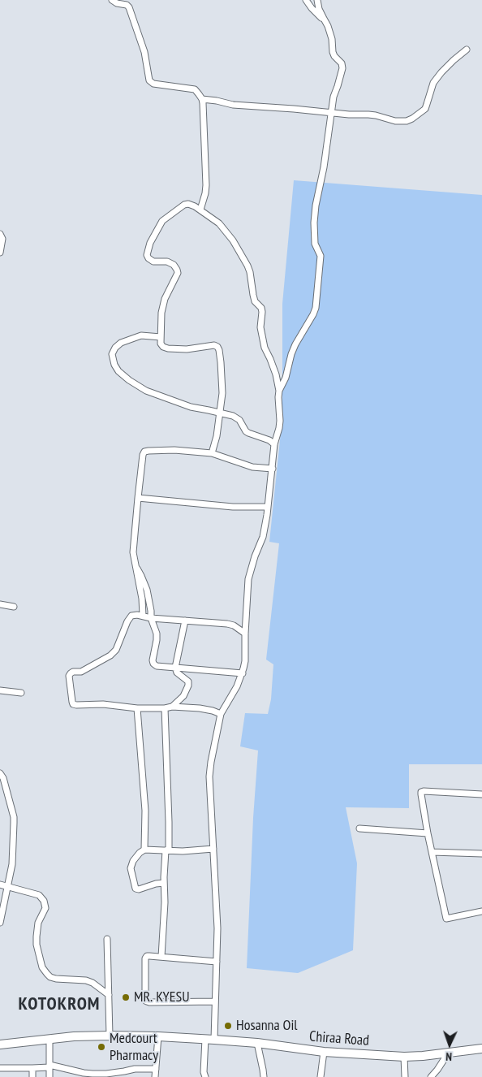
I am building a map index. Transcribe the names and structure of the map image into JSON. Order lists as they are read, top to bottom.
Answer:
{
  "streets": {
    "highway": ["Chiraa Road"]
  },
  "districts": ["KOTOKROM"],
  "places": ["MR. KYESU", "Hosanna Oil", "Medcourt Pharmacy"],
  "north": "bottom"
}
